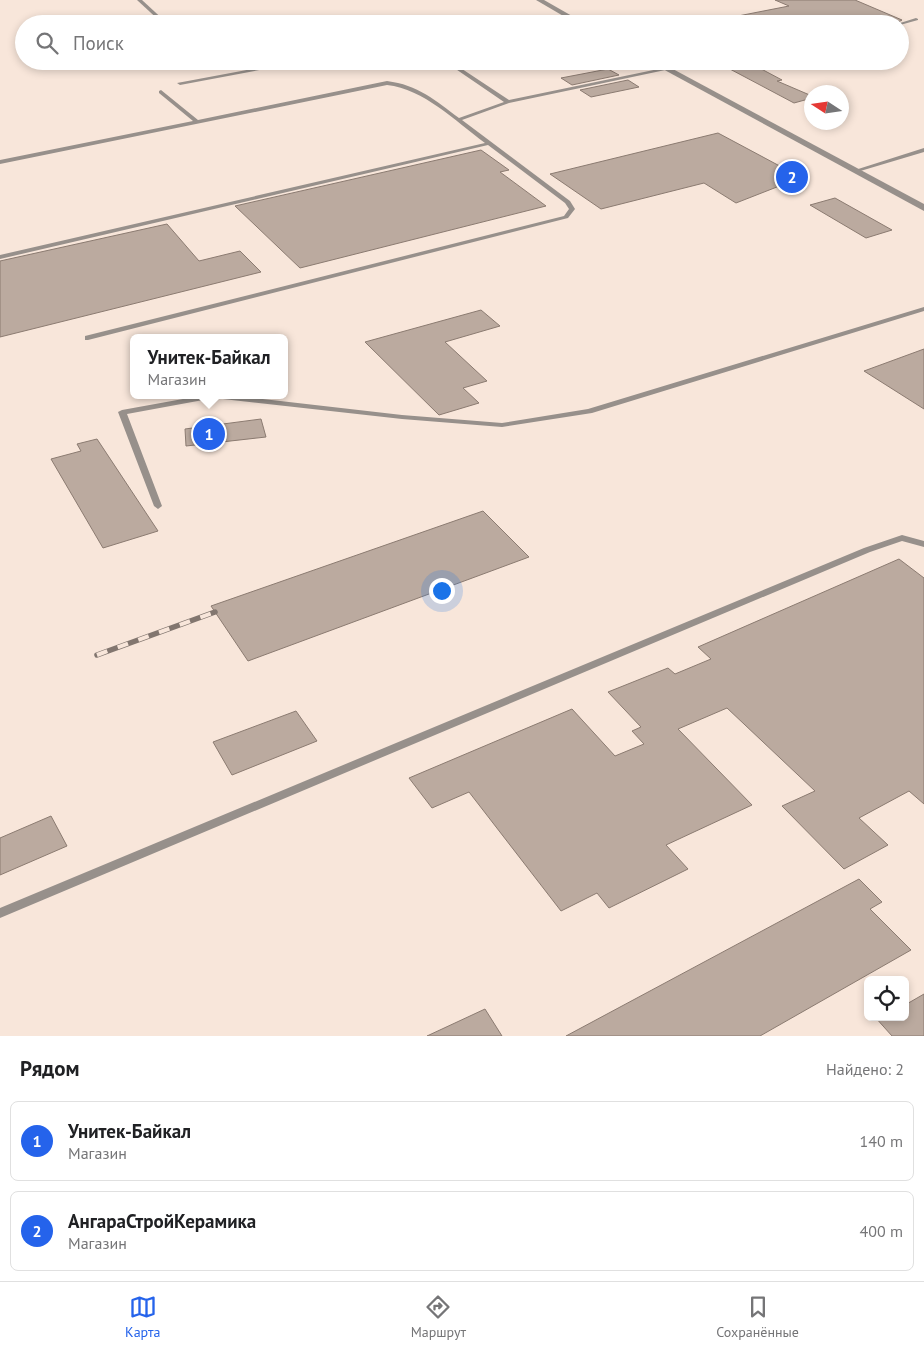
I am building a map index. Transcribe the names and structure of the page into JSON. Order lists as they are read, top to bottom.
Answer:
{
  "north": "left",
  "page": {
    "search": "Поиск",
    "pins": ["2", "1"],
    "popup": ["Унитек-Байкал", "Магазин"],
    "heading": ["Рядом", "Найдено: 2"],
    "list": [
      {
        "mark": "1",
        "name": "Унитек-Байкал",
        "note": "Магазин",
        "value": "140 m"
      },
      {
        "mark": "2",
        "name": "АнгараСтройКерамика",
        "note": "Магазин",
        "value": "400 m"
      }
    ],
    "nav": ["Карта", "Маршрут", "Сохранённые"]
  }
}
